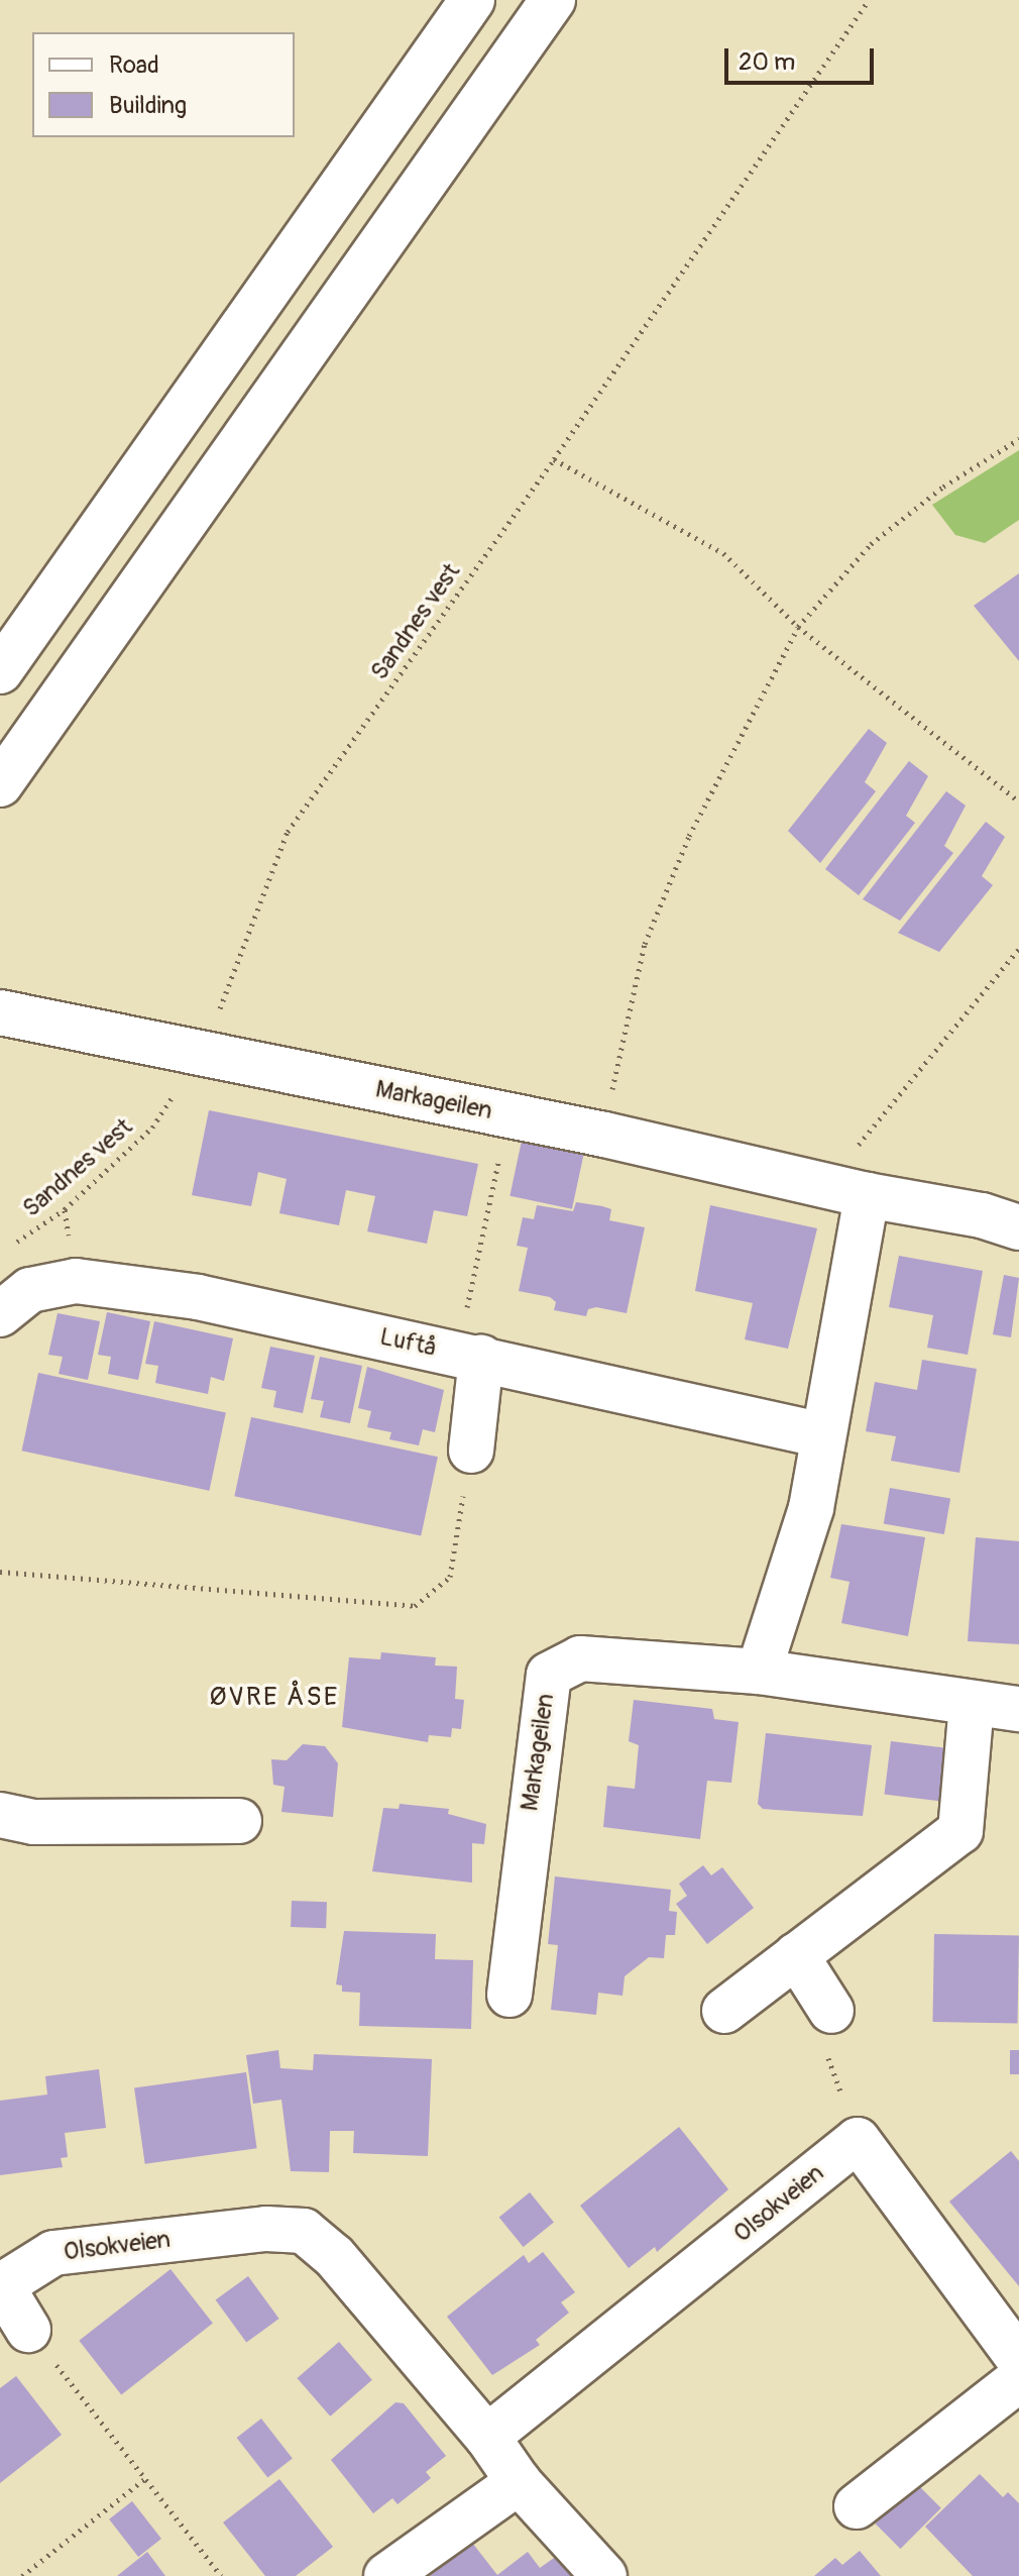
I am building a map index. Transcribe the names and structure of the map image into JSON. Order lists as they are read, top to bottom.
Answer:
{
  "streets": {
    "main road": ["Markageilen", "Luftå", "Olsokveien"],
    "path": ["Sandnes vest"]
  },
  "crossings": [
    ["Sandnes vest", "Markageilen"]
  ],
  "districts": ["ØVRE ÅSE"],
  "legend": ["Road", "Building"],
  "scale_bar": "20 m"
}
